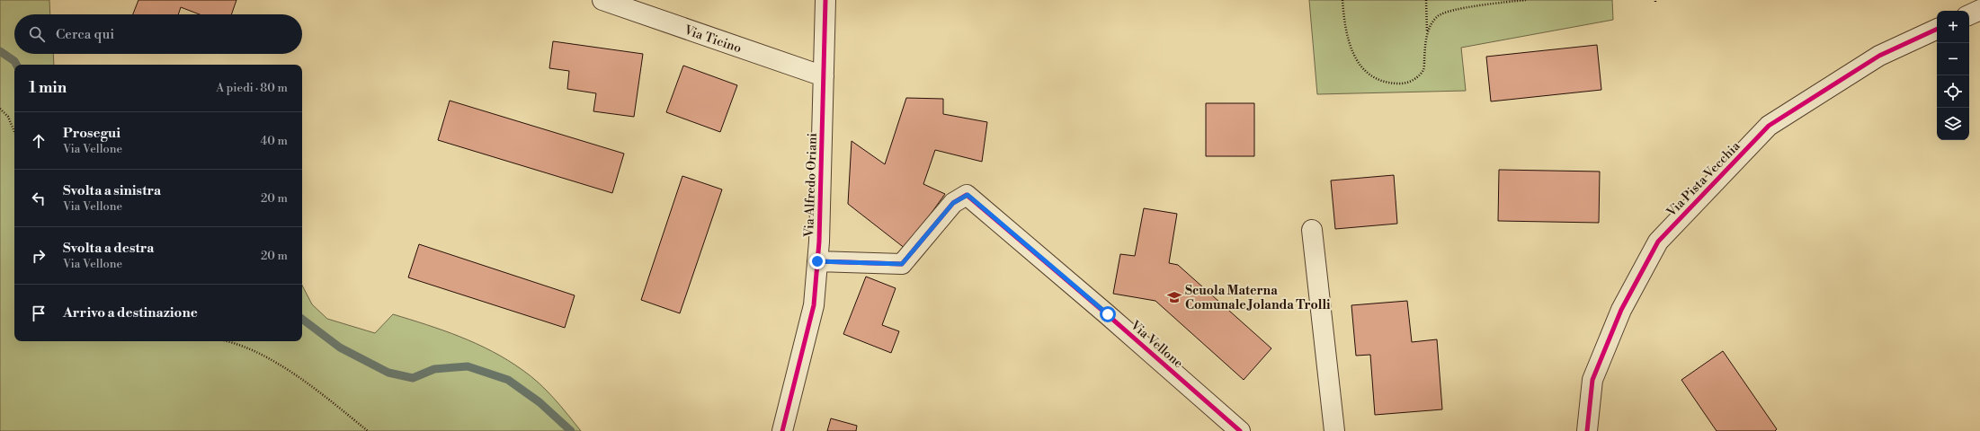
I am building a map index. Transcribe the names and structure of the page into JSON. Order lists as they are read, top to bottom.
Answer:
{
  "streets": {
    "street": [
      "Via Ticino",
      "Via Pista Vecchia",
      "Via Alfredo Oriani",
      "Via Vellone"
    ]
  },
  "crossings": [
    ["Via Ticino", "Via Alfredo Oriani"],
    ["Via Alfredo Oriani", "Via Vellone"]
  ],
  "places": {
    "school or university": ["Scuola Materna Comunale Jolanda Trolli"]
  },
  "page": {
    "map_buttons": ["+", "−"],
    "search": "Cerca qui",
    "heading": ["1 min", "A piedi · 80 m"],
    "list": [
      ["Prosegui", "Via Vellone", "40 m"],
      ["Svolta a sinistra", "Via Vellone", "20 m"],
      ["Svolta a destra", "Via Vellone", "20 m"],
      "Arrivo a destinazione"
    ]
  }
}
